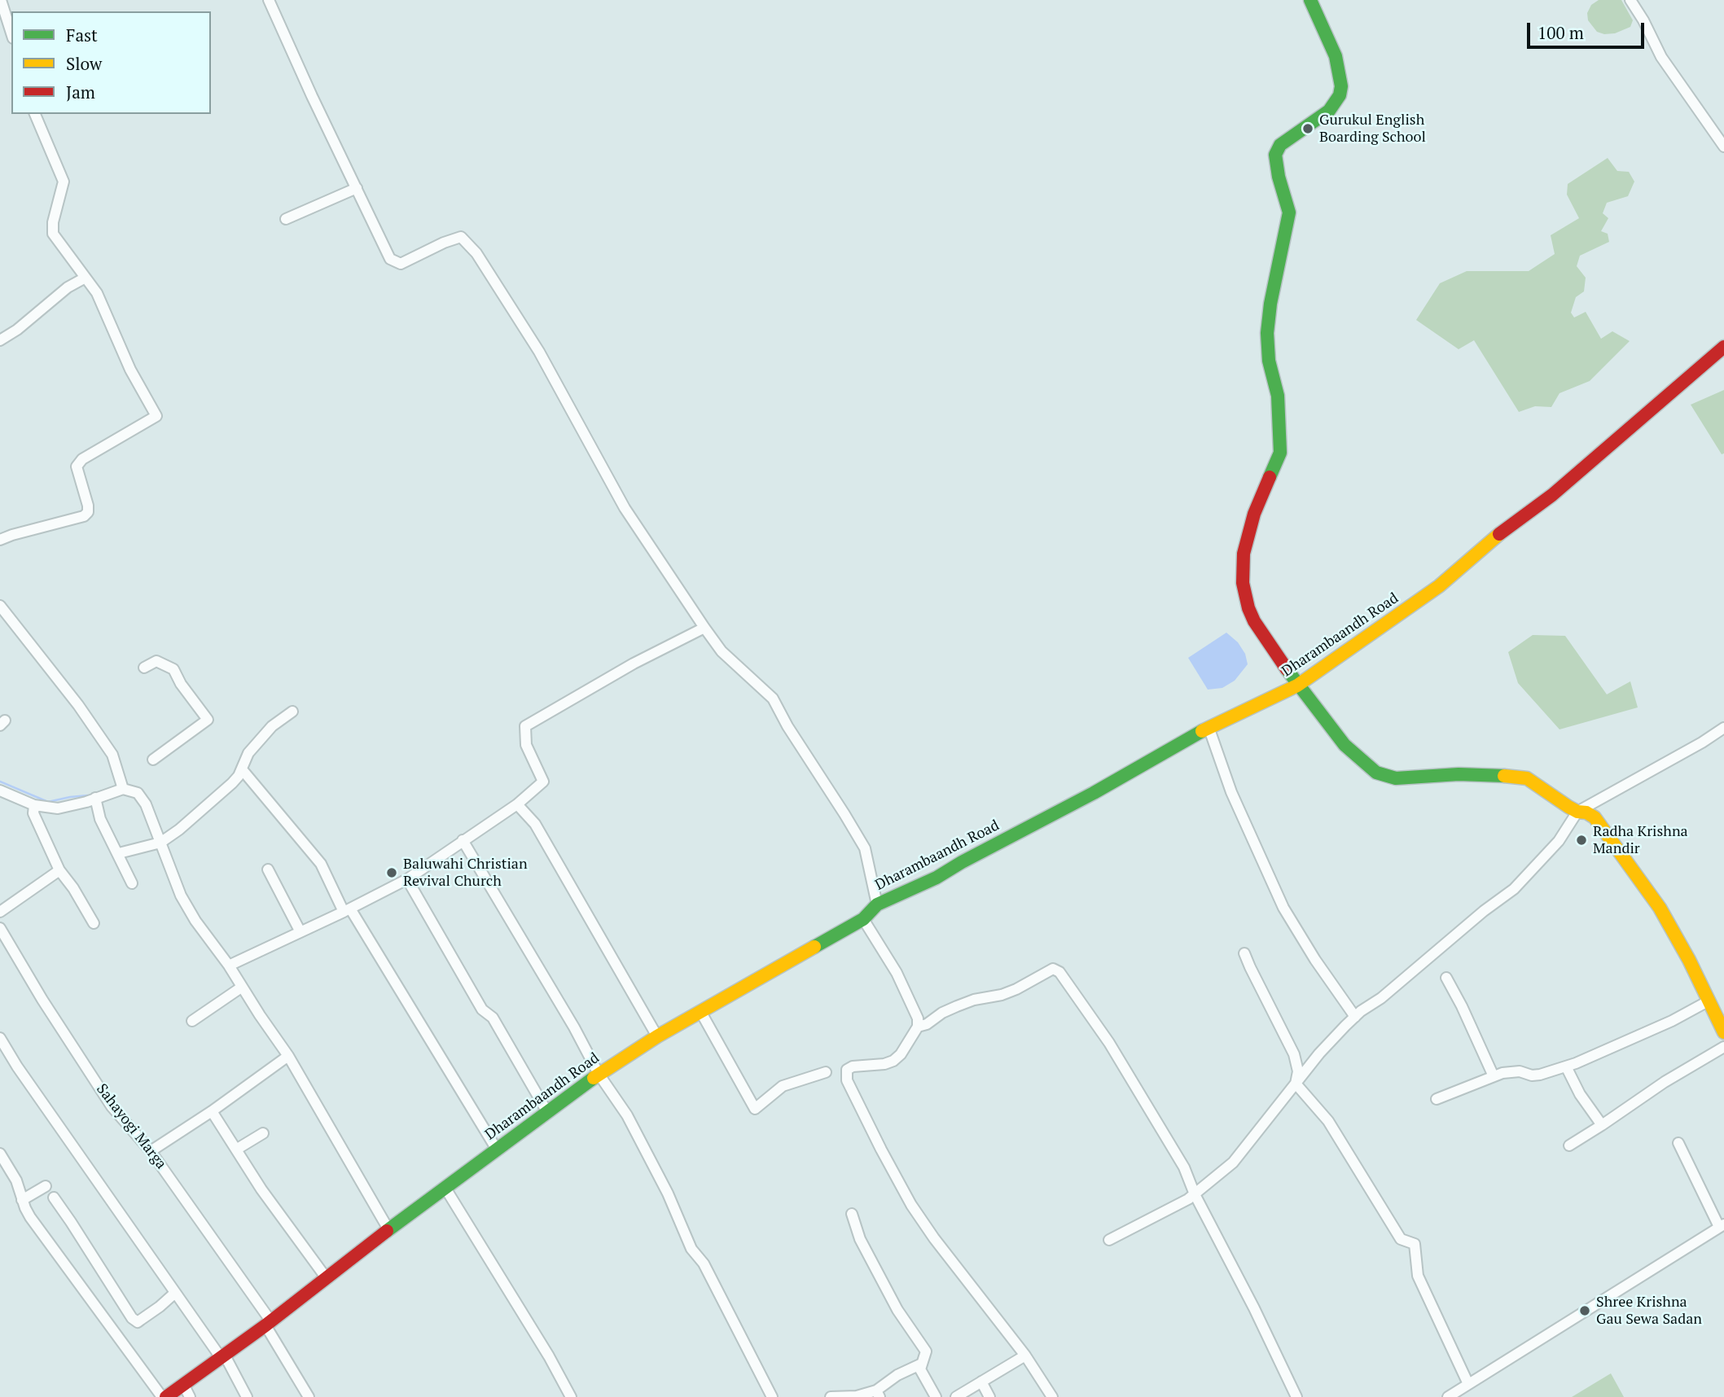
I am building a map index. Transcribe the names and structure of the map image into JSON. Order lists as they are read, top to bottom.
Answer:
{
  "streets": {
    "main road": ["Dharambaandh Road"],
    "street": ["Sahayogi Marga"]
  },
  "crossings": [
    ["Dharambaandh Road", "Sahayogi Marga"]
  ],
  "places": [
    "Gurukul English Boarding School",
    "Radha Krishna Mandir",
    "Baluwahi Christian Revival Church",
    "Shree Krishna Gau Sewa Sadan"
  ],
  "legend": ["Fast", "Slow", "Jam"],
  "scale_bar": "100 m"
}
